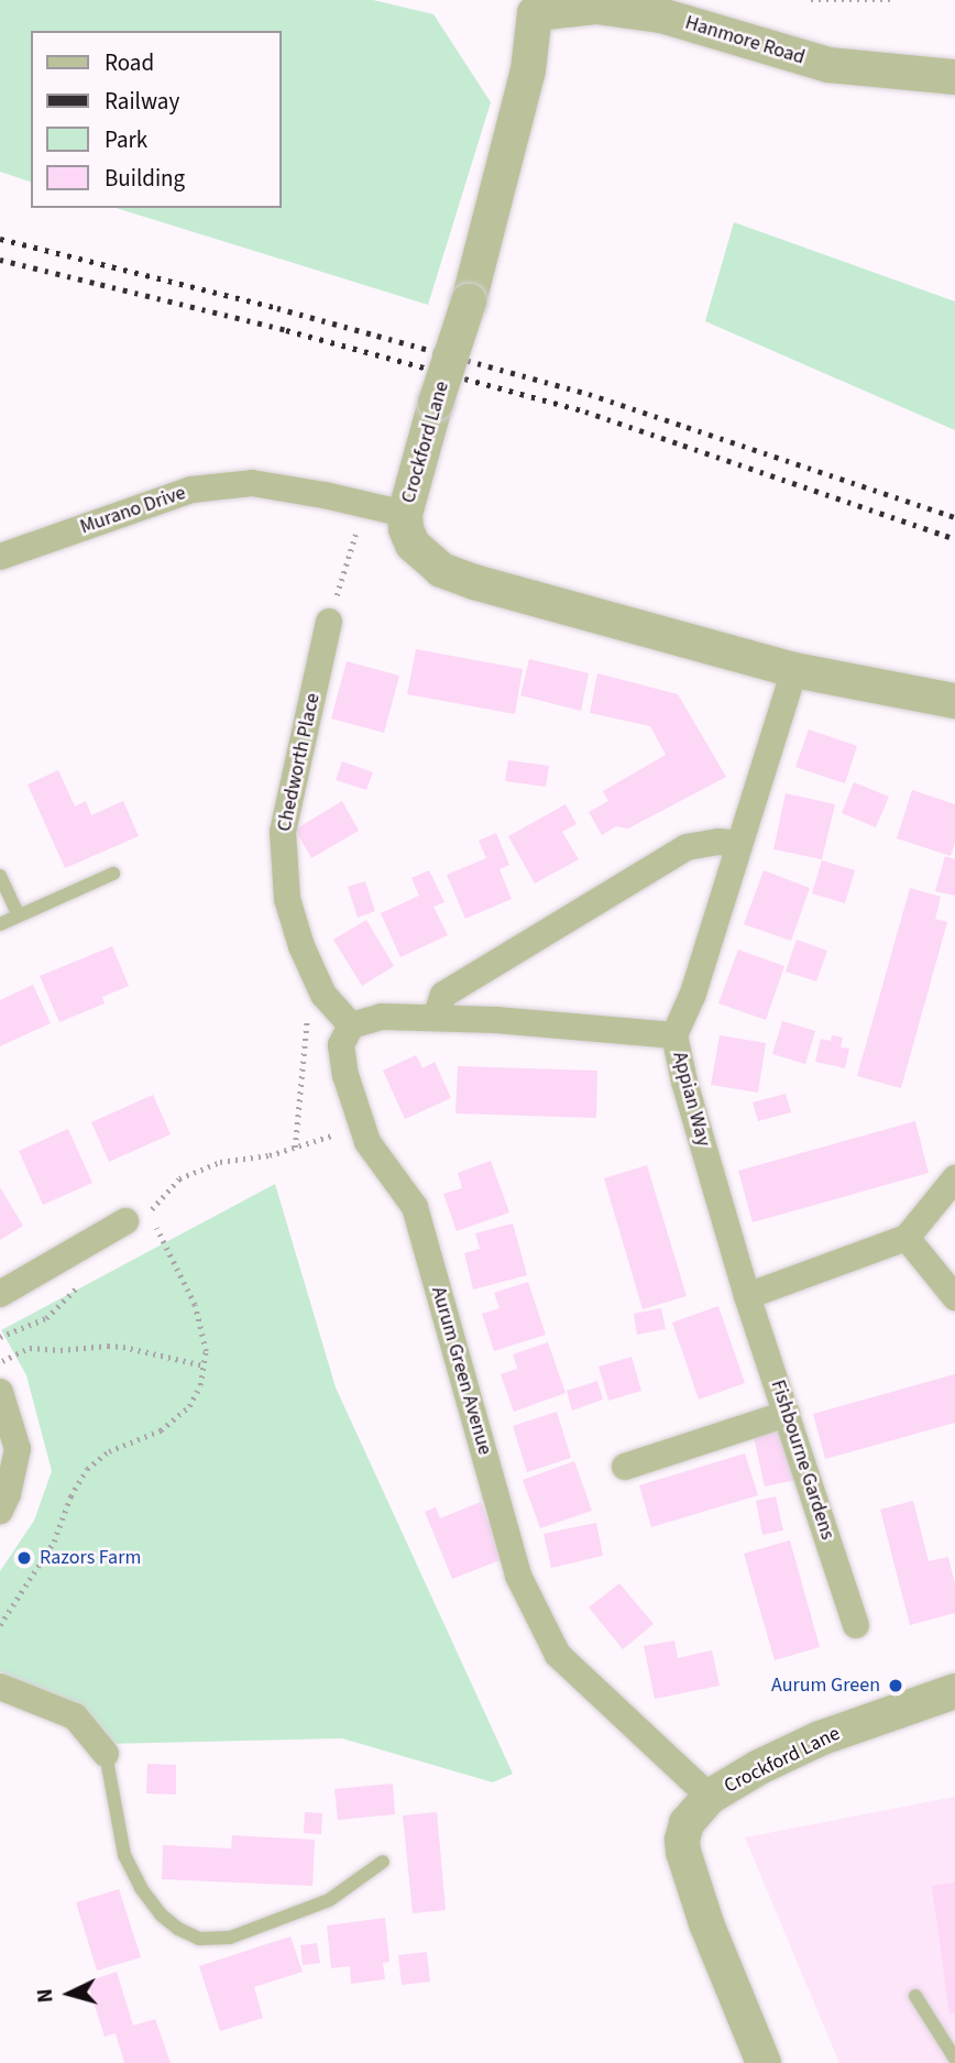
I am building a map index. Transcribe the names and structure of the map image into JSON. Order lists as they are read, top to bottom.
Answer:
{
  "streets": {
    "street": [
      "Hanmore Road",
      "Crockford Lane",
      "Murano Drive",
      "Chedworth Place",
      "Appian Way",
      "Aurum Green Avenue",
      "Fishbourne Gardens"
    ]
  },
  "crossings": [
    ["Hanmore Road", "Crockford Lane"],
    ["Crockford Lane", "Murano Drive"],
    ["Crockford Lane", "Appian Way"],
    ["Crockford Lane", "Aurum Green Avenue"],
    ["Chedworth Place", "Aurum Green Avenue"],
    ["Appian Way", "Fishbourne Gardens"]
  ],
  "places": ["Razors Farm", "Aurum Green"],
  "legend": [
    "Road",
    "Railway",
    "Park",
    "Building"
  ],
  "north": "left"
}
